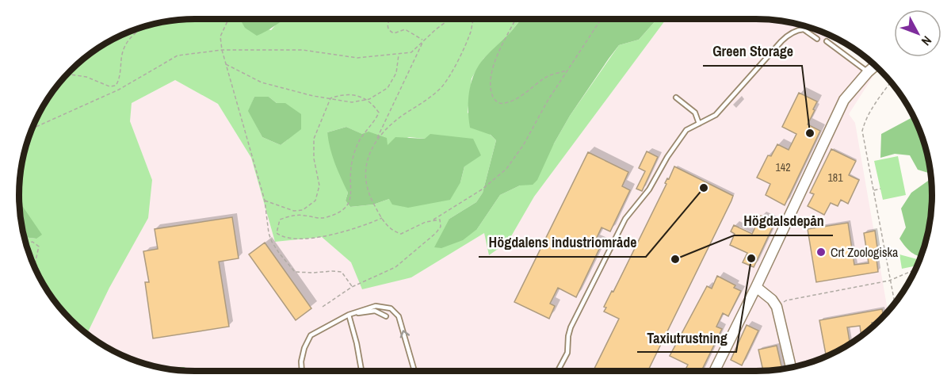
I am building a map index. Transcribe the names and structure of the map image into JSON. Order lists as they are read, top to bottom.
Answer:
{
  "places": [
    "Green Storage",
    "Högdalens industriområde",
    "Crt Zoologiska",
    "Taxiutrustning",
    "Högdalsdepån"
  ],
  "house_numbers": ["142", "181"],
  "north": "bottom right"
}
